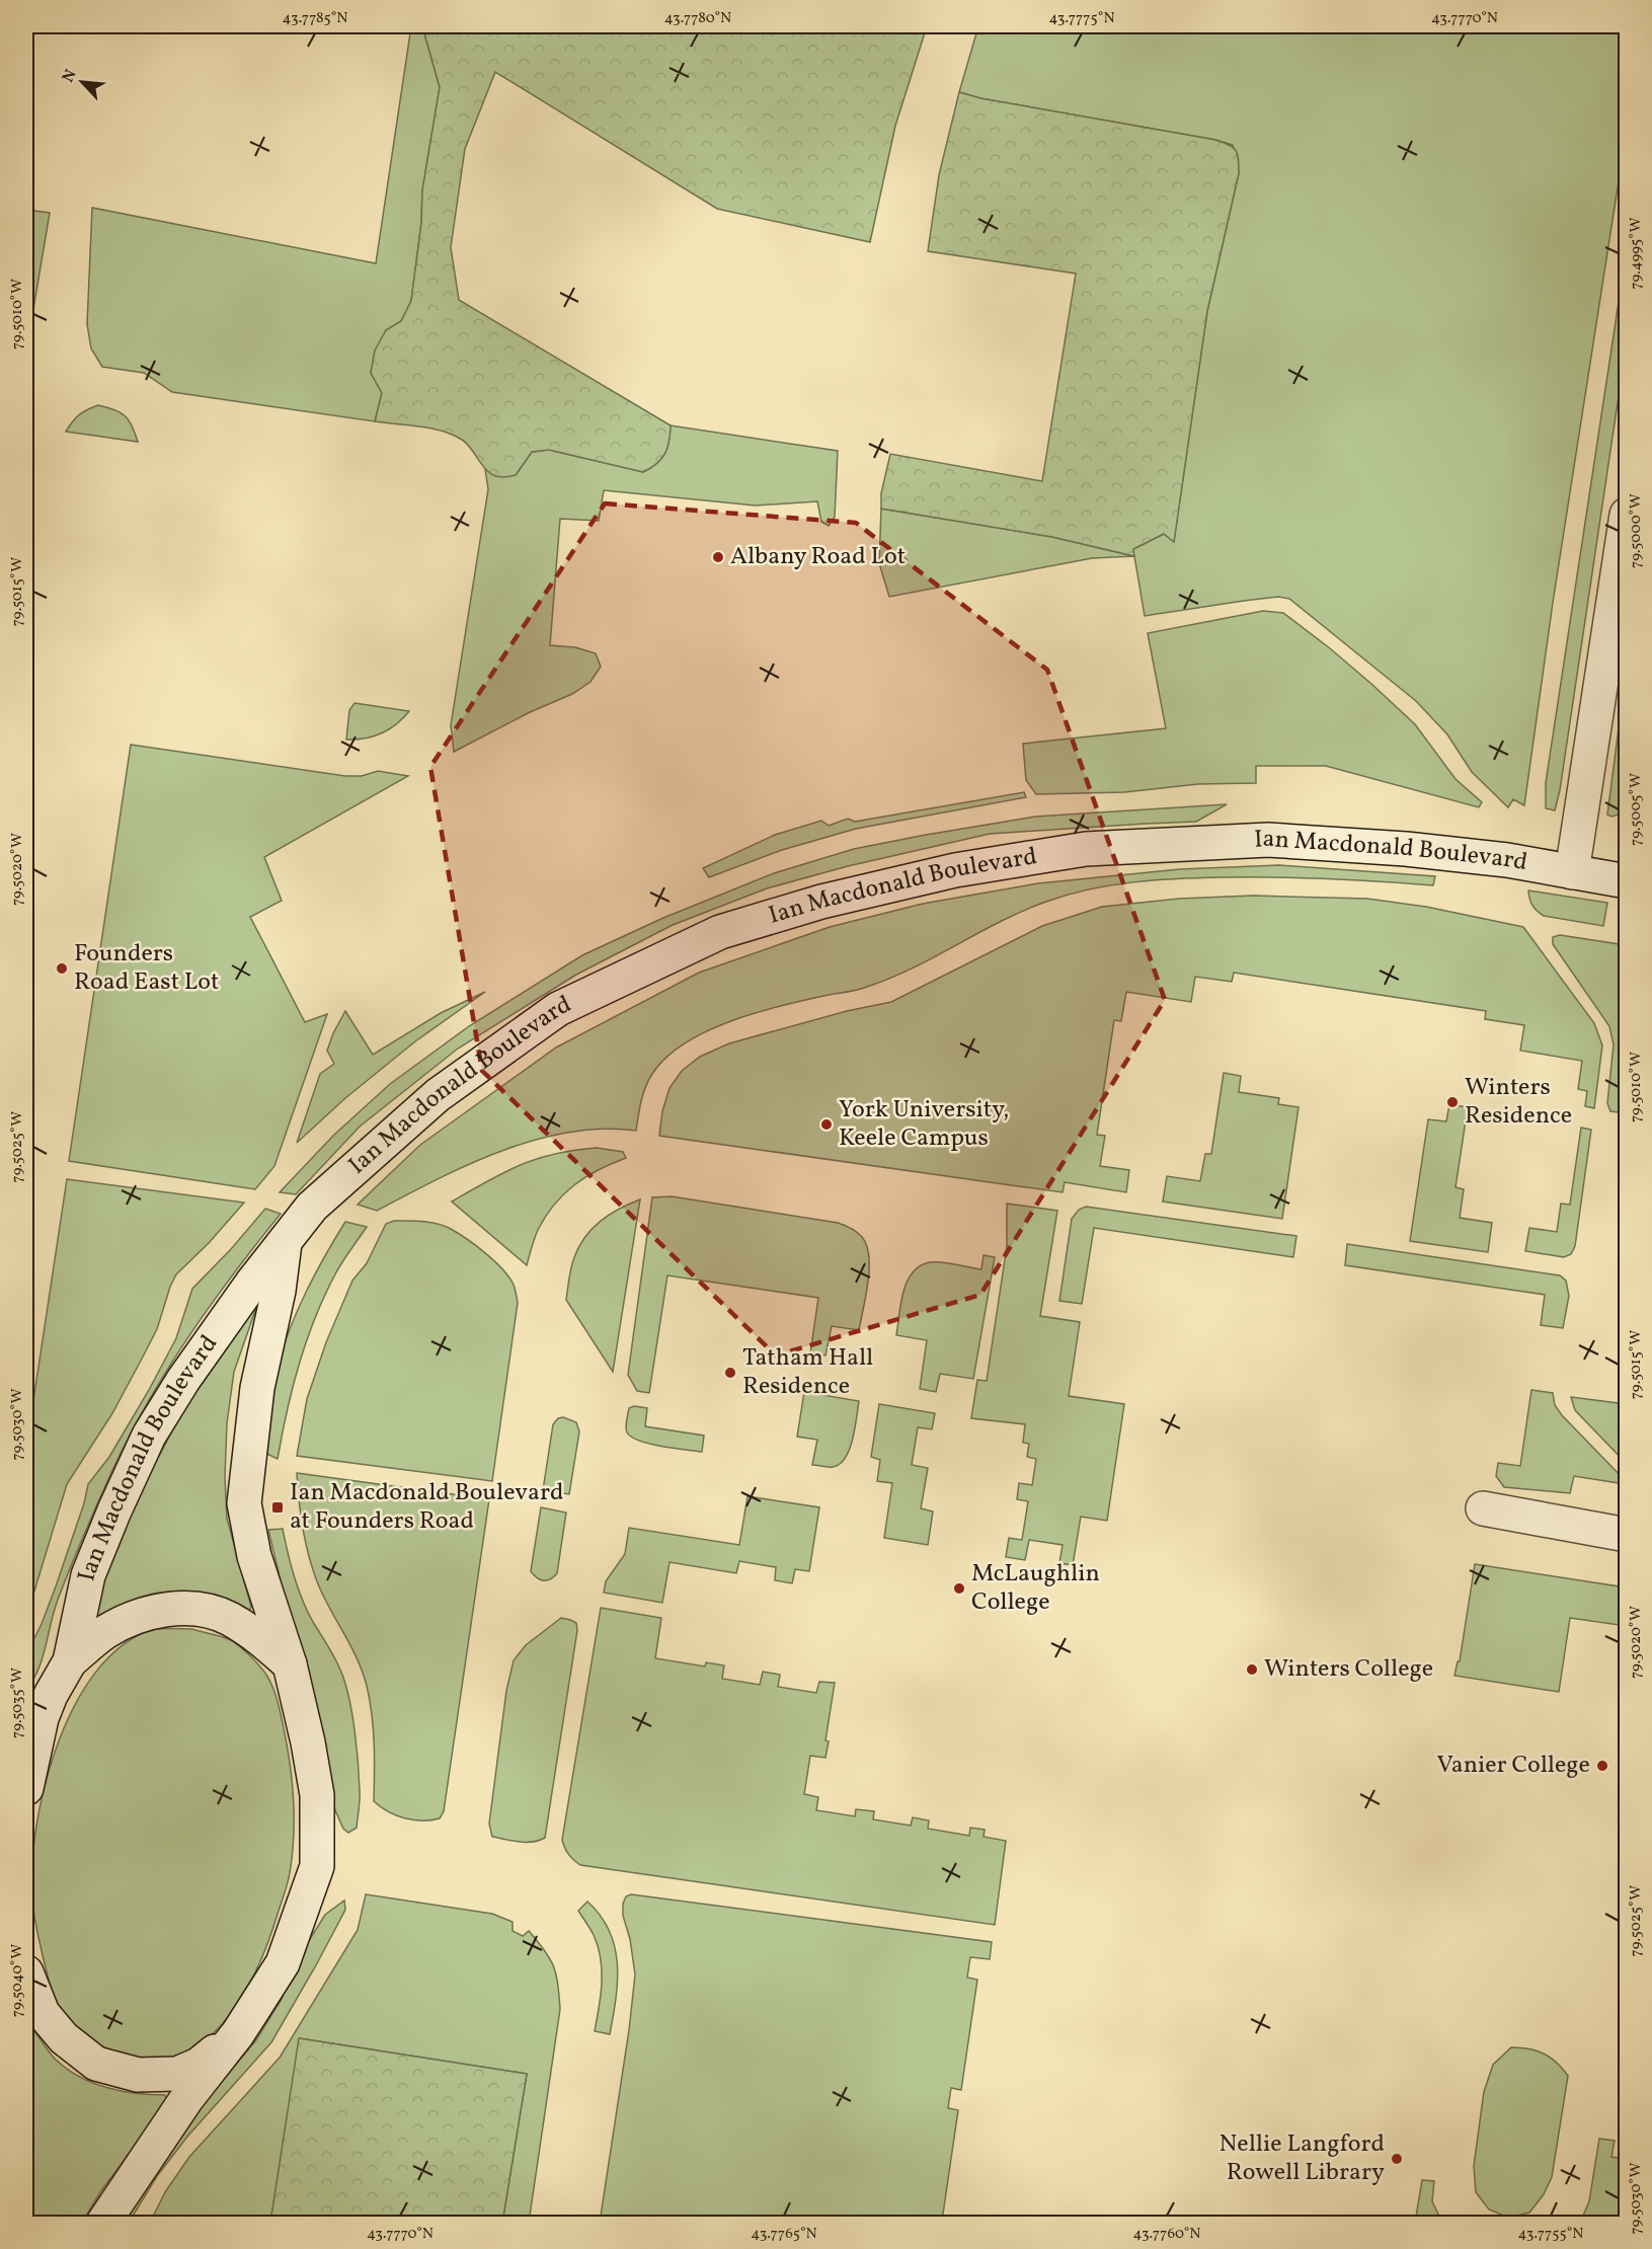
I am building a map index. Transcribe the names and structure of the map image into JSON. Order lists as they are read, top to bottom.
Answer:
{
  "streets": {
    "street": ["Ian Macdonald Boulevard"]
  },
  "places": {
    "other": [
      "Albany Road Lot",
      "Founders Road East Lot",
      "Winters Residence",
      "York University, Keele Campus",
      "Tatham Hall Residence",
      "McLaughlin College",
      "Winters College",
      "Vanier College",
      "Nellie Langford Rowell Library"
    ],
    "transit": ["Ian Macdonald Boulevard at Founders Road"]
  },
  "north": "top left",
  "coordinates": [
    "43.7785°N",
    "43.7780°N",
    "43.7775°N",
    "43.7770°N",
    "79.4995°W",
    "79.5010°W",
    "79.5000°W",
    "79.5015°W",
    "79.5005°W",
    "79.5020°W",
    "79.5025°W",
    "79.5030°W",
    "79.5035°W",
    "79.5040°W",
    "43.7765°N",
    "43.7760°N",
    "43.7755°N"
  ]
}
